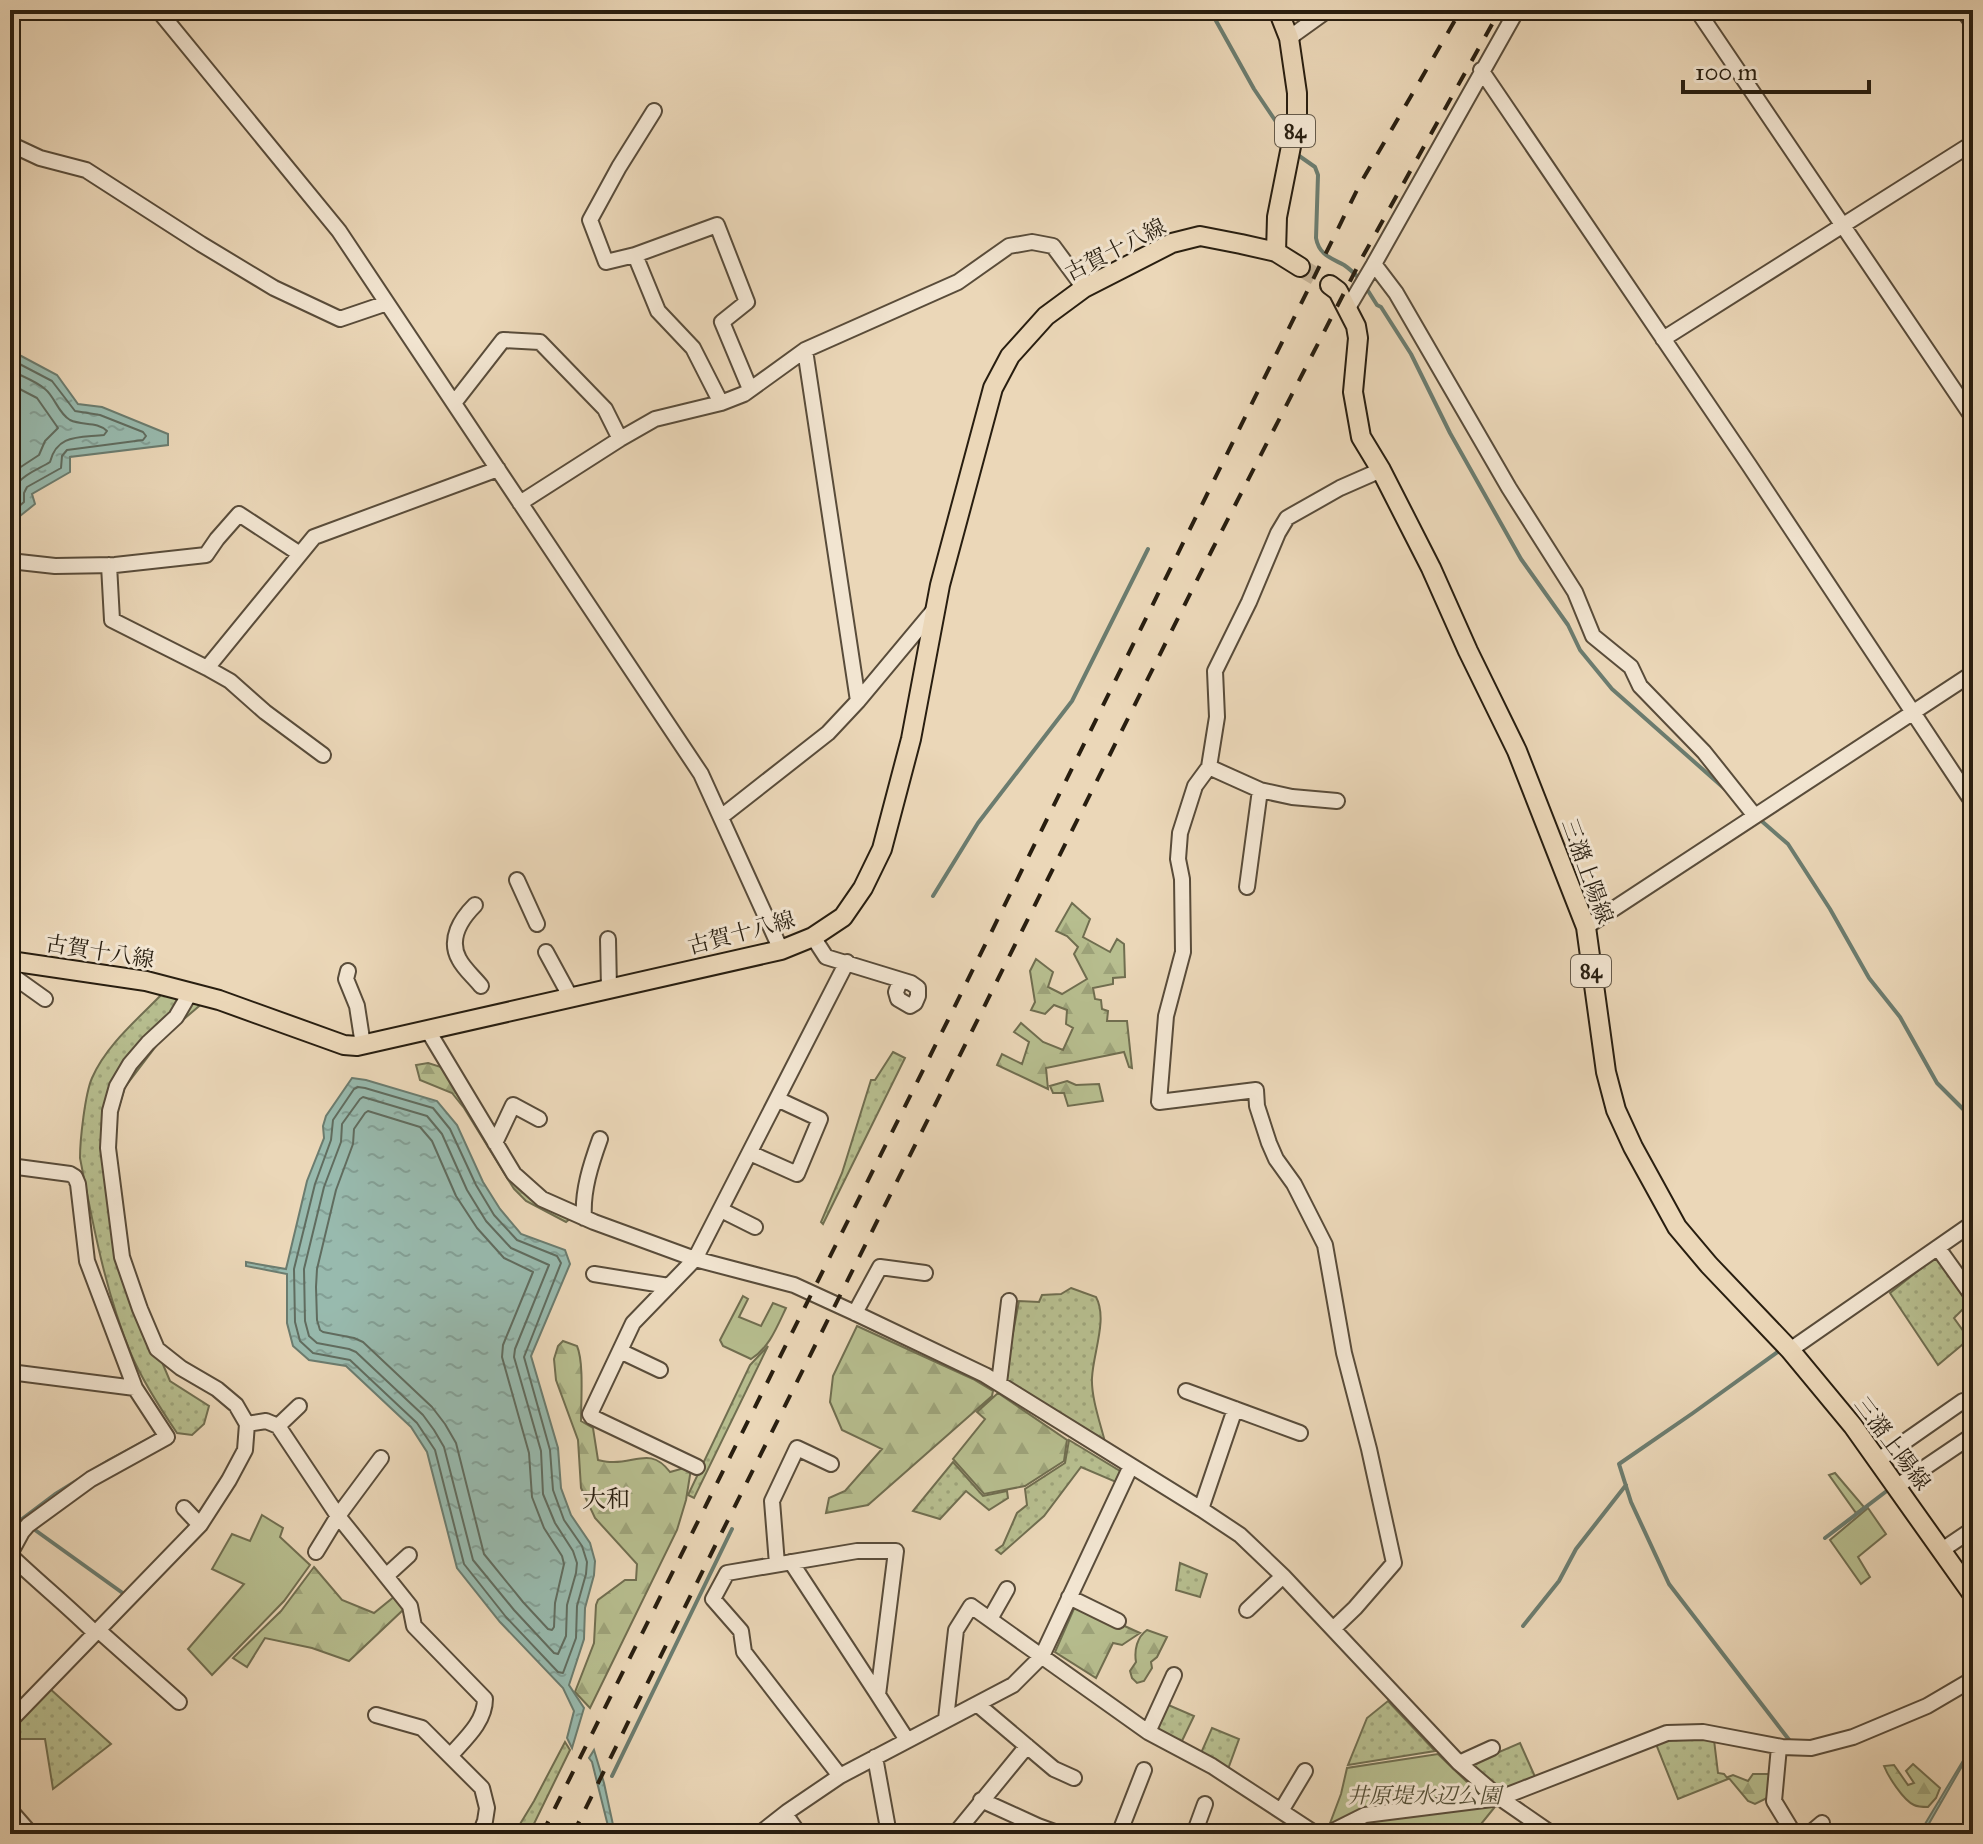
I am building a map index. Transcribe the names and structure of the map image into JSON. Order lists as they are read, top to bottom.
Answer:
{
  "streets": {
    "main road": ["84", "古賀十八線", "三潴上陽線"]
  },
  "crossings": [
    ["84", "古賀十八線"]
  ],
  "districts": ["大和"],
  "parks": ["井原堤水辺公園"],
  "scale_bar": "100 m"
}
